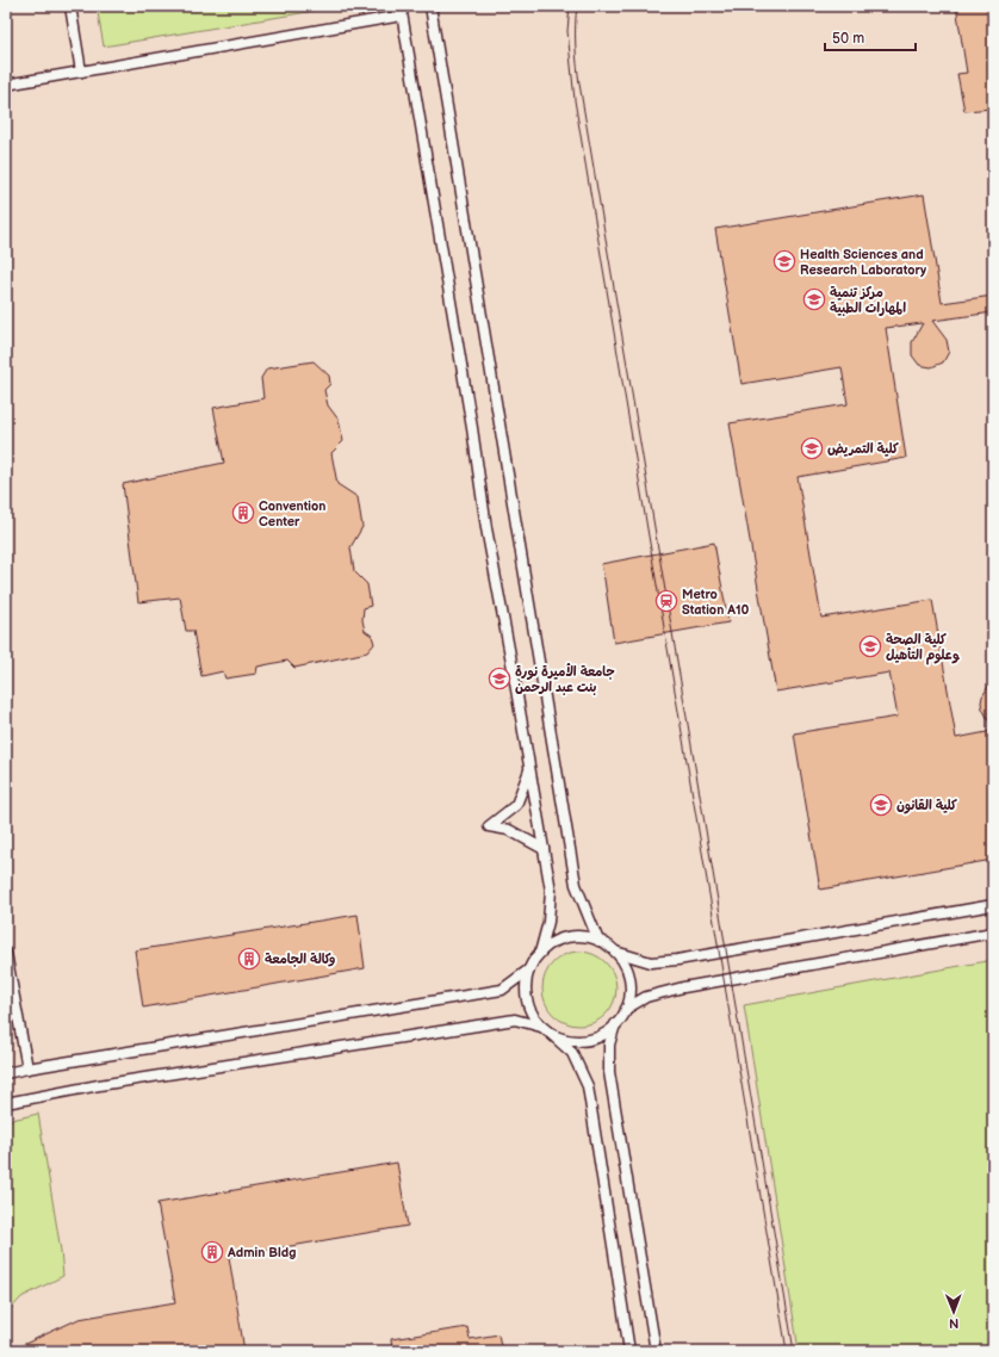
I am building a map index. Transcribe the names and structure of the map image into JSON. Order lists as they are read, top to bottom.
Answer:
{
  "places": {
    "school or university": [
      "Health Sciences and Research Laboratory",
      "مركز تنمية المهارات الطبية",
      "كلية التمريض",
      "كلية الصحة وعلوم التأهيل",
      "جامعة الأميرة نورة بنت عبد الرحمن",
      "كلية القانون"
    ],
    "building": ["Convention Center", "وكالة الجامعة", "Admin Bldg"],
    "station": ["Metro Station A10"]
  },
  "scale_bar": "50 m",
  "north": "bottom"
}
